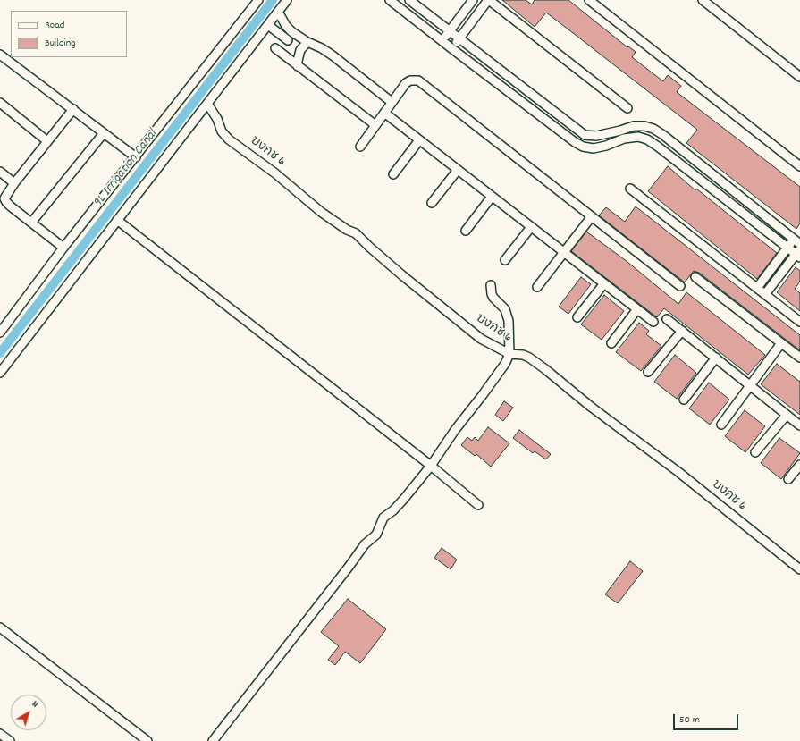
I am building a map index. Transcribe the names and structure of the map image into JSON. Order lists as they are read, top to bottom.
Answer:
{
  "streets": {
    "street": ["บงกช 6"]
  },
  "water": ["9L Irrigation Canal"],
  "legend": ["Road", "Building"],
  "scale_bar": "50 m",
  "north": "top right"
}
